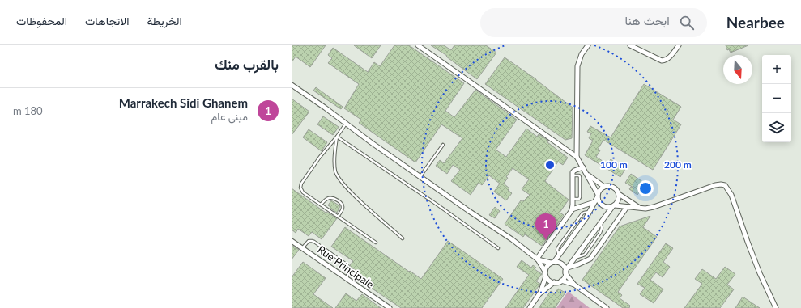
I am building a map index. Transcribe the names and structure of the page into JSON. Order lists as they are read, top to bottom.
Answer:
{
  "streets": {
    "street": ["Rue Principale"]
  },
  "north": "bottom",
  "page": {
    "header": "Nearbee",
    "search": "ابحث هنا",
    "nav": ["الخريطة", "الاتجاهات", "المحفوظات"],
    "heading": "بالقرب منك",
    "map_buttons": ["+", "−"],
    "list": [
      {
        "mark": "1",
        "name": "Marrakech Sidi Ghanem",
        "note": "مبنى عام",
        "value": "180 m"
      }
    ],
    "pins": "1"
  },
  "rings": ["100 m", "200 m"]
}
